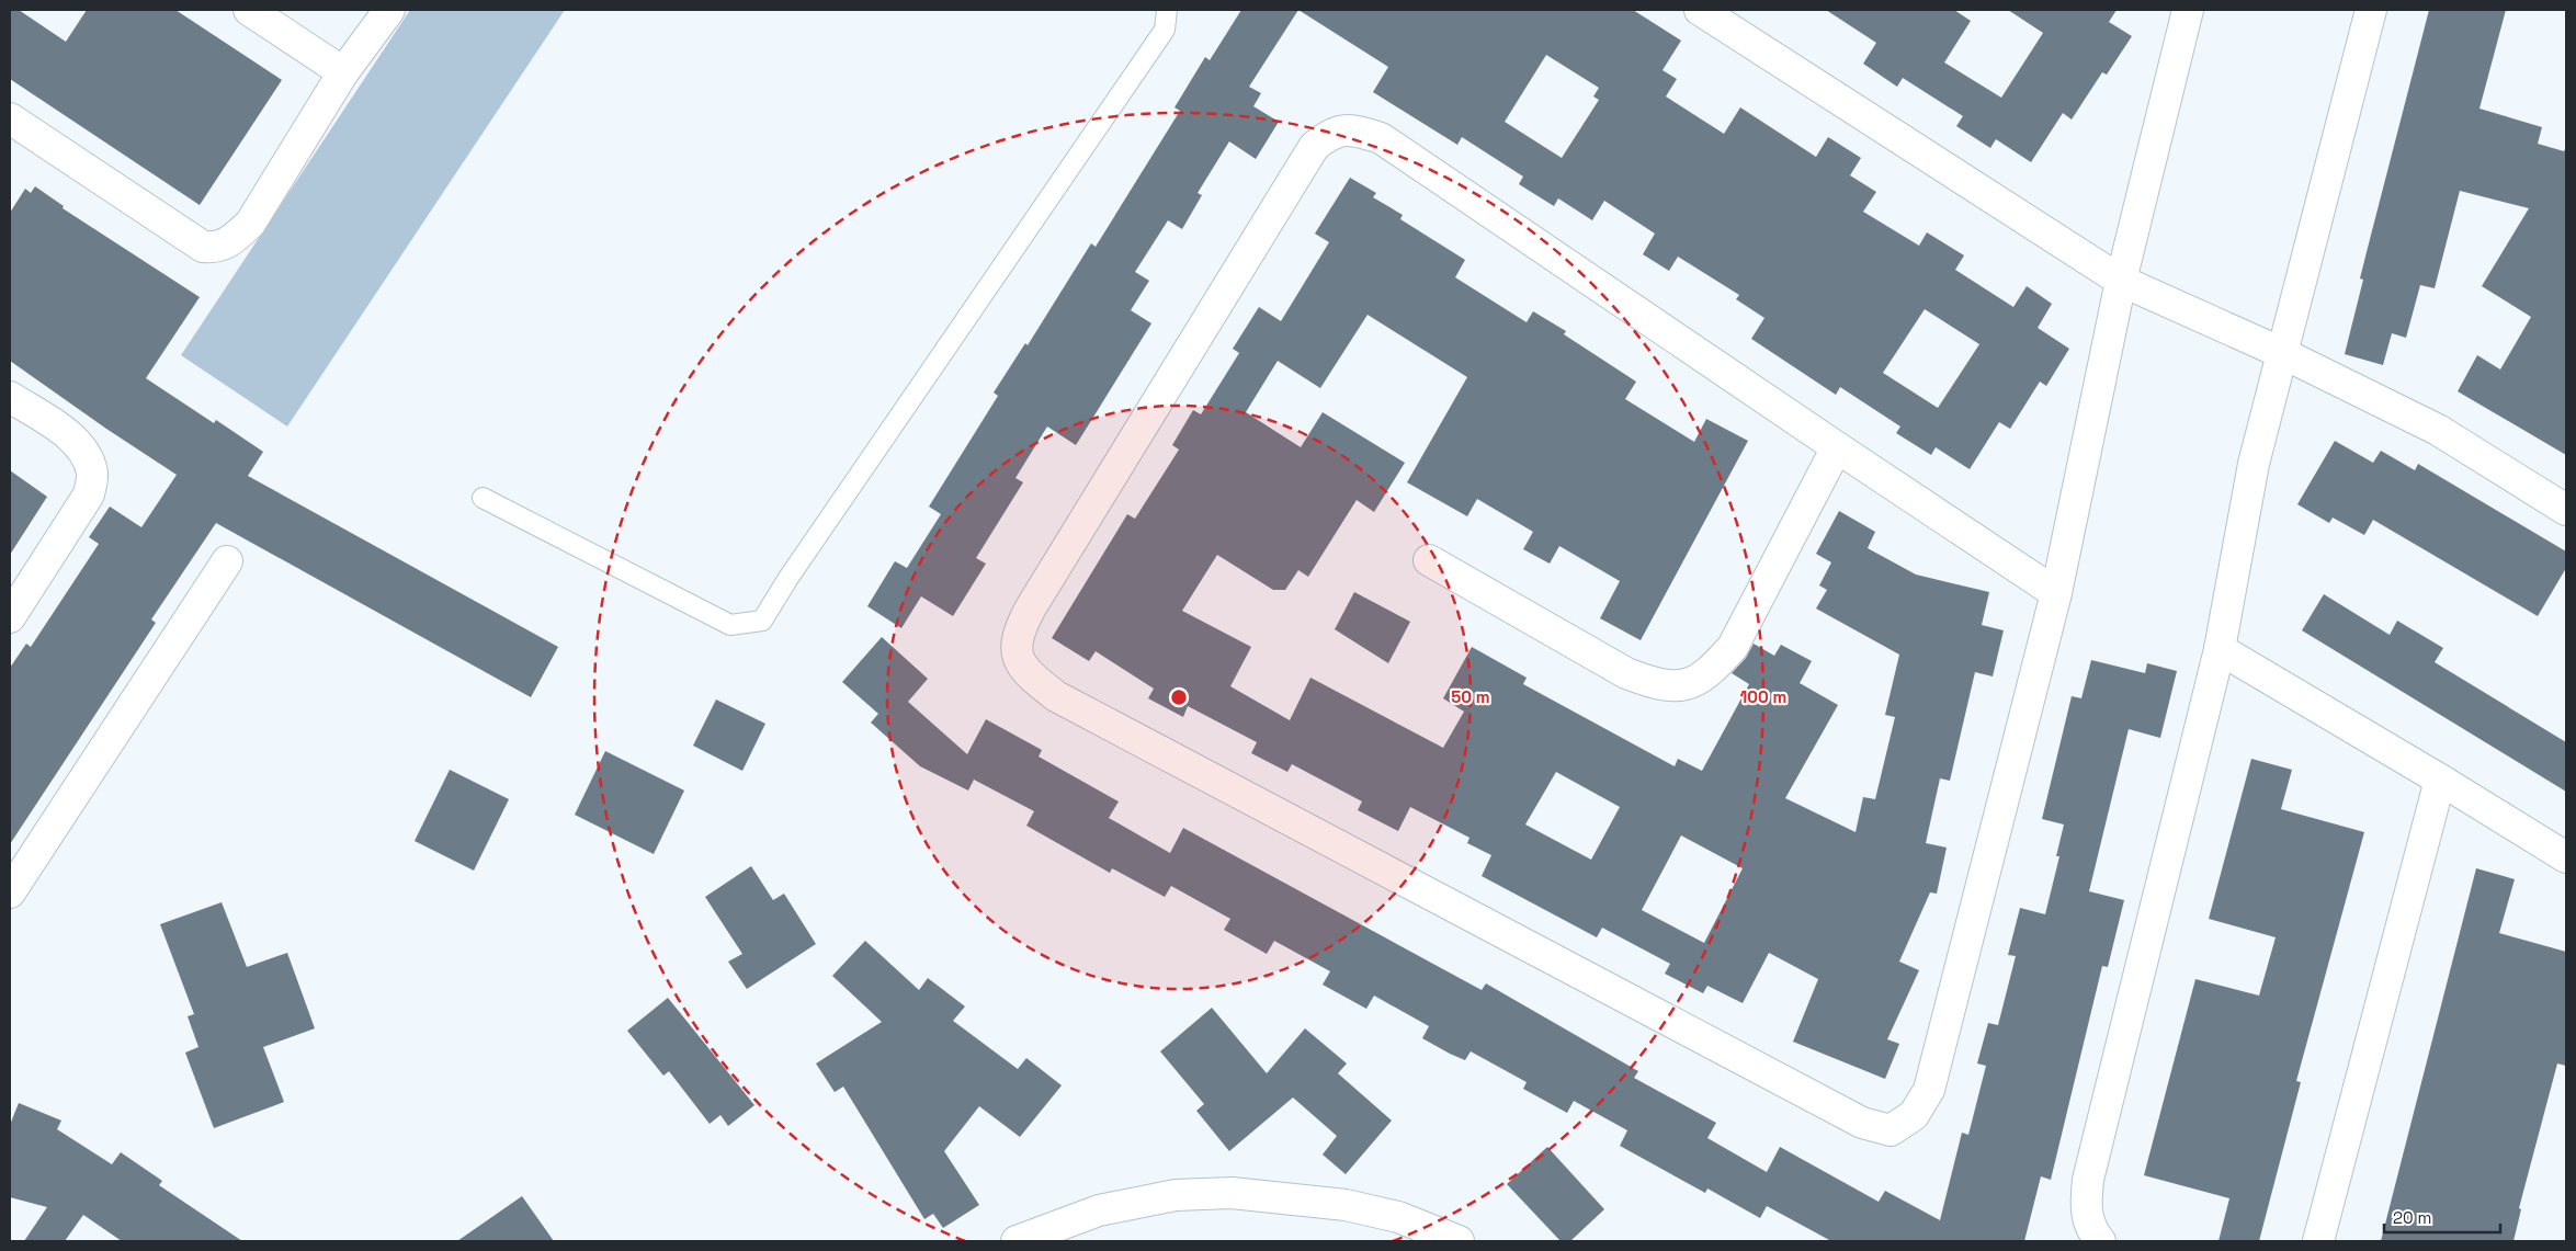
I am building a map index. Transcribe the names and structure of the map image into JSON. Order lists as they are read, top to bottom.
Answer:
{
  "scale_bar": "20 m",
  "rings": ["50 m", "100 m"]
}
